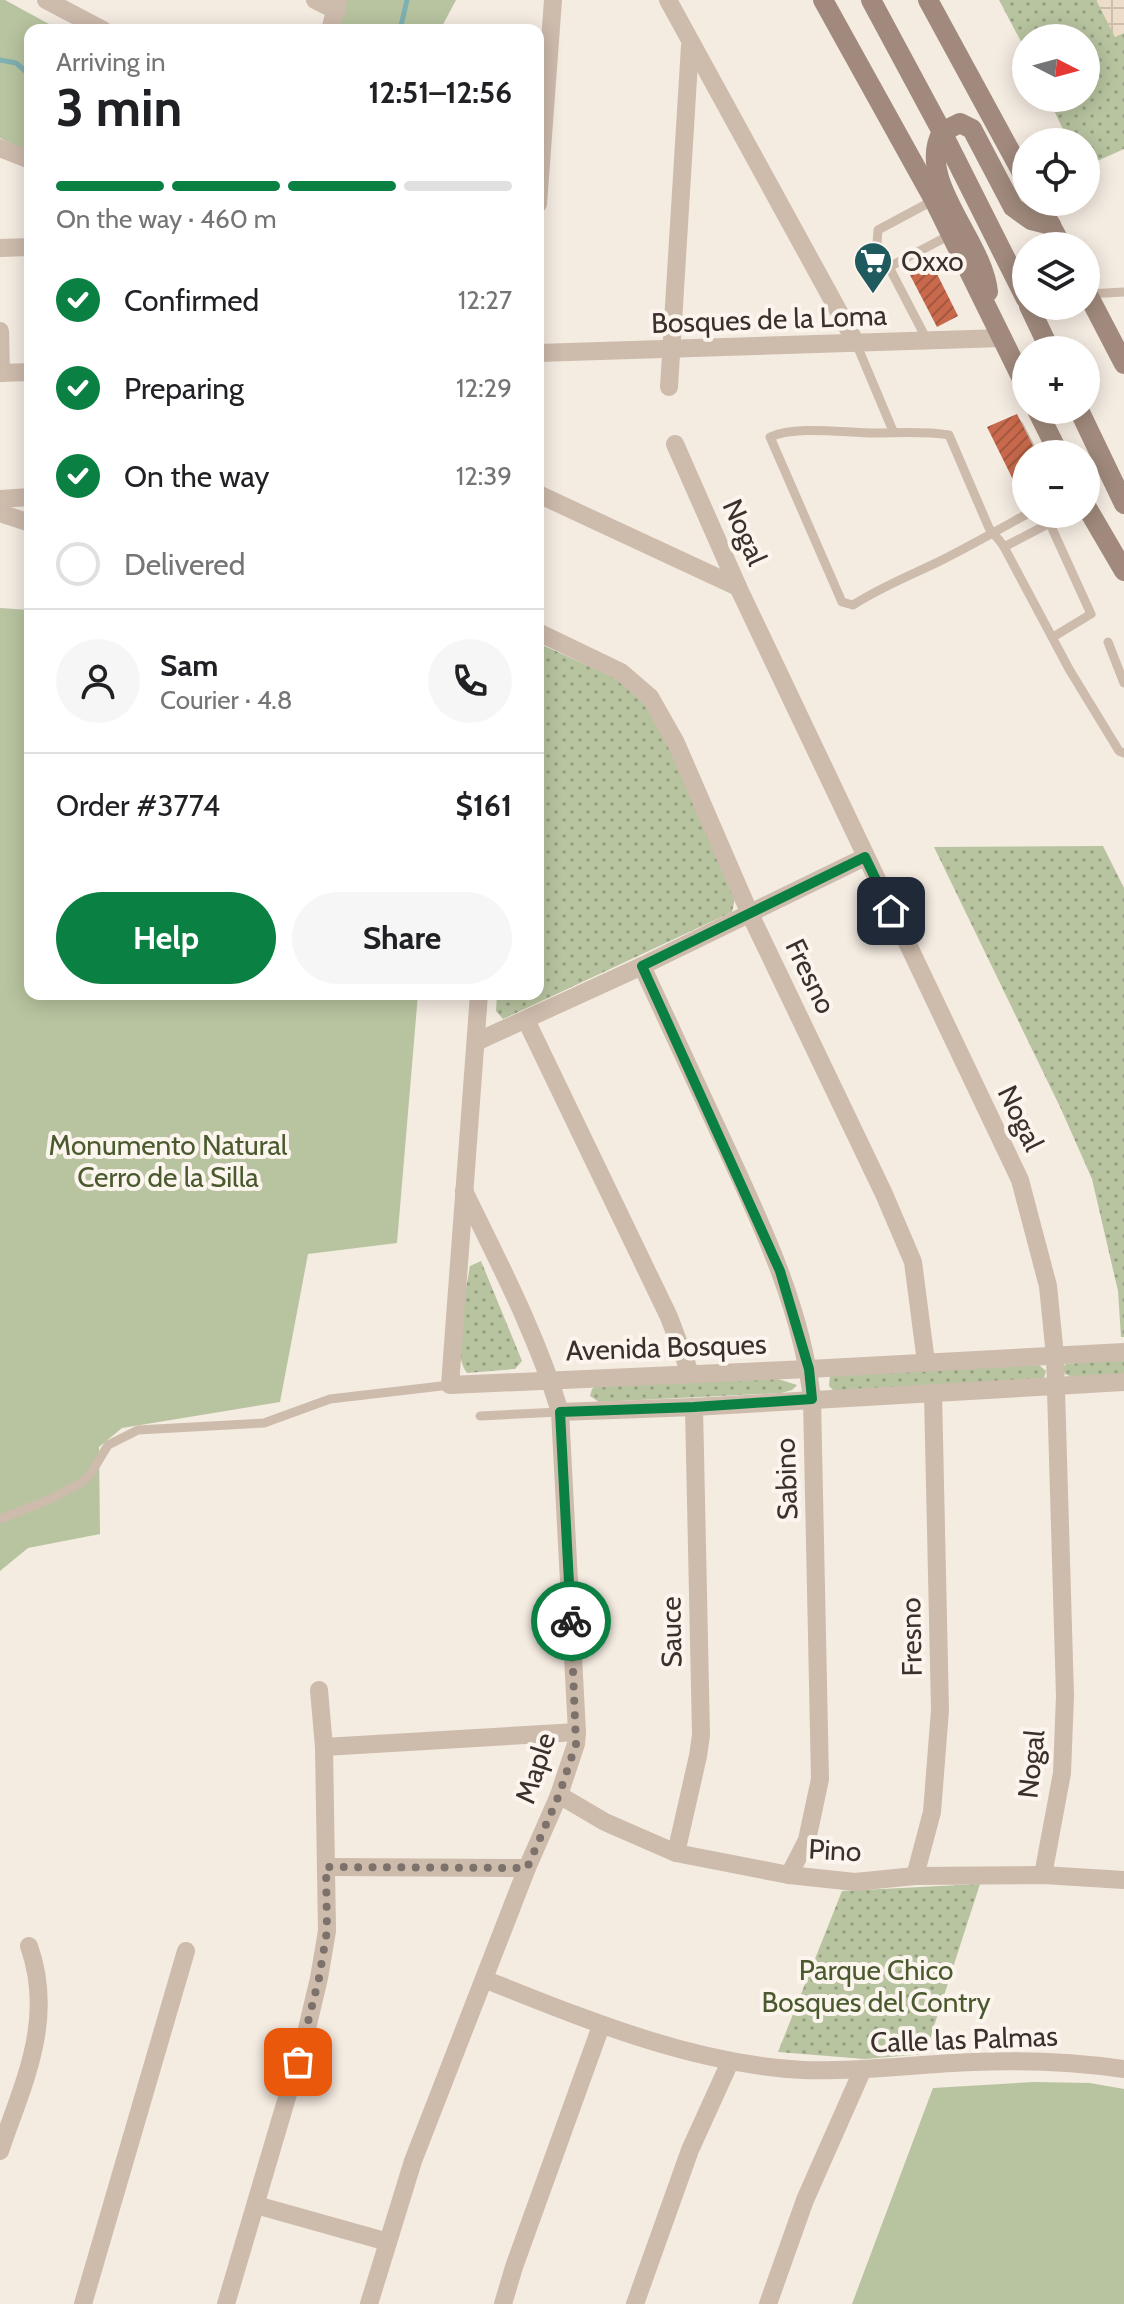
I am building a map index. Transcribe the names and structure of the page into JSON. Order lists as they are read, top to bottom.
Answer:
{
  "streets": {
    "street": [
      "Bosques de la Loma",
      "Nogal",
      "Fresno",
      "Avenida Bosques",
      "Sabino",
      "Sauce",
      "Maple",
      "Pino",
      "Calle las Palmas"
    ]
  },
  "crossings": [
    ["Nogal", "Avenida Bosques"],
    ["Nogal", "Pino"],
    ["Fresno", "Avenida Bosques"],
    ["Fresno", "Pino"],
    ["Avenida Bosques", "Sabino"],
    ["Avenida Bosques", "Sauce"],
    ["Avenida Bosques", "Maple"],
    ["Sabino", "Pino"],
    ["Sauce", "Pino"],
    ["Maple", "Pino"],
    ["Maple", "Calle las Palmas"]
  ],
  "parks": ["Monumento Natural Cerro de la Silla", "Parque Chico Bosques del Contry"],
  "places": {
    "supermarket": ["Oxxo"]
  },
  "north": "right",
  "page": {
    "map_buttons": ["+", "−"],
    "heading": ["3 min", "Arriving in", "12:51–12:56"],
    "panel": [
      "Sam",
      "Courier · 4.8",
      "Order #3774",
      "$161"
    ],
    "bar": "On the way · 460 m",
    "list": [
      ["Confirmed", "12:27"],
      ["Preparing", "12:29"],
      ["On the way", "12:39"],
      "Delivered"
    ],
    "buttons": ["Help", "Share"]
  }
}
